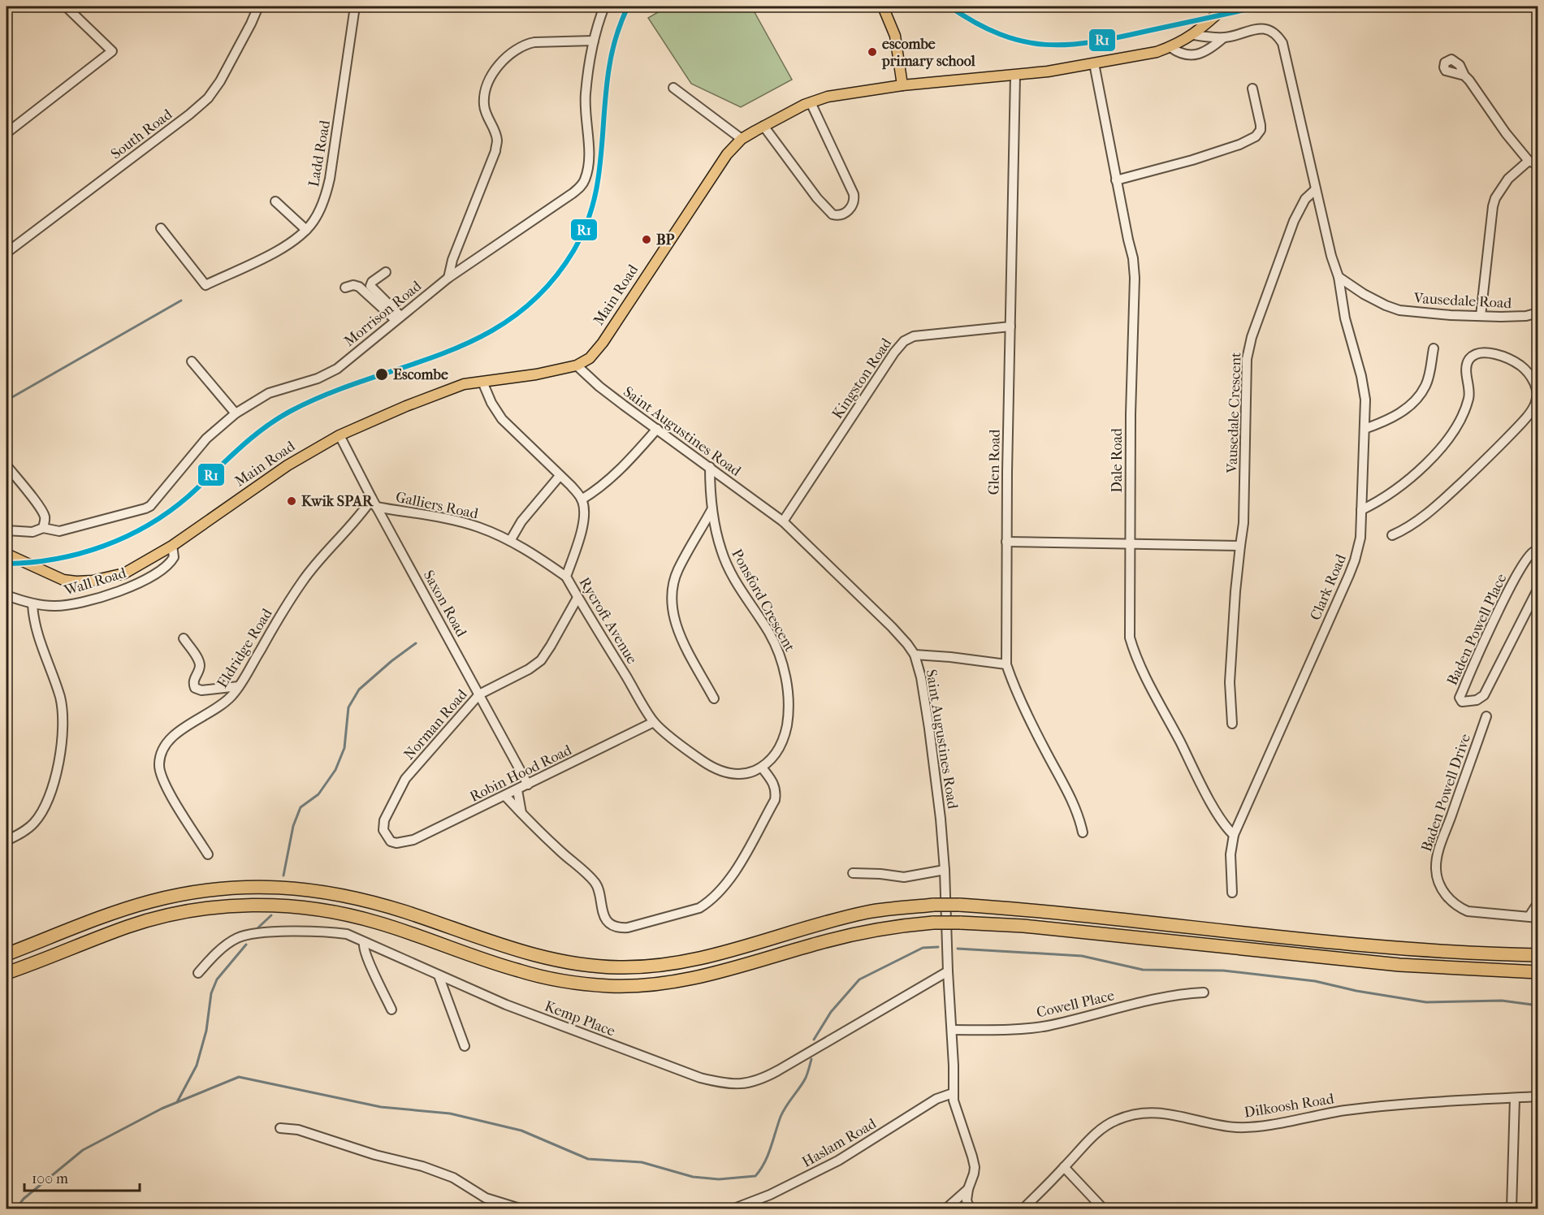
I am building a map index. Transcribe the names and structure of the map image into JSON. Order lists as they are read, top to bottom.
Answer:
{
  "streets": {
    "main road": ["Main Road"],
    "street": [
      "South Road",
      "Ladd Road",
      "Vausedale Road",
      "Morrison Road",
      "Kingston Road",
      "Vausedale Crescent",
      "Saint Augustines Road",
      "Dale Road",
      "Glen Road",
      "Galliers Road",
      "Wall Road",
      "Clark Road",
      "Ponsford Crescent",
      "Saxon Road",
      "Rycroft Avenue",
      "Baden Powell Place",
      "Eldridge Road",
      "Norman Road",
      "Robin Hood Road",
      "Baden Powell Drive",
      "Cowell Place",
      "Kemp Place",
      "Dilkoosh Road",
      "Haslam Road"
    ]
  },
  "crossings": [
    ["Main Road", "Saint Augustines Road"],
    ["Main Road", "Dale Road"],
    ["Main Road", "Glen Road"],
    ["Main Road", "Wall Road"],
    ["Main Road", "Saxon Road"],
    ["Vausedale Road", "Clark Road"],
    ["Kingston Road", "Saint Augustines Road"],
    ["Kingston Road", "Glen Road"],
    ["Saint Augustines Road", "Ponsford Crescent"],
    ["Saint Augustines Road", "Cowell Place"],
    ["Saint Augustines Road", "Kemp Place"],
    ["Saint Augustines Road", "Haslam Road"],
    ["Dale Road", "Clark Road"],
    ["Galliers Road", "Saxon Road"],
    ["Galliers Road", "Rycroft Avenue"],
    ["Galliers Road", "Eldridge Road"],
    ["Ponsford Crescent", "Rycroft Avenue"],
    ["Saxon Road", "Eldridge Road"],
    ["Saxon Road", "Norman Road"],
    ["Saxon Road", "Robin Hood Road"],
    ["Rycroft Avenue", "Norman Road"],
    ["Rycroft Avenue", "Robin Hood Road"],
    ["Norman Road", "Robin Hood Road"]
  ],
  "places": [
    "escombe primary school",
    "BP",
    "Escombe",
    "Kwik SPAR"
  ],
  "lines": ["transit line R1"],
  "scale_bar": "100 m"
}
